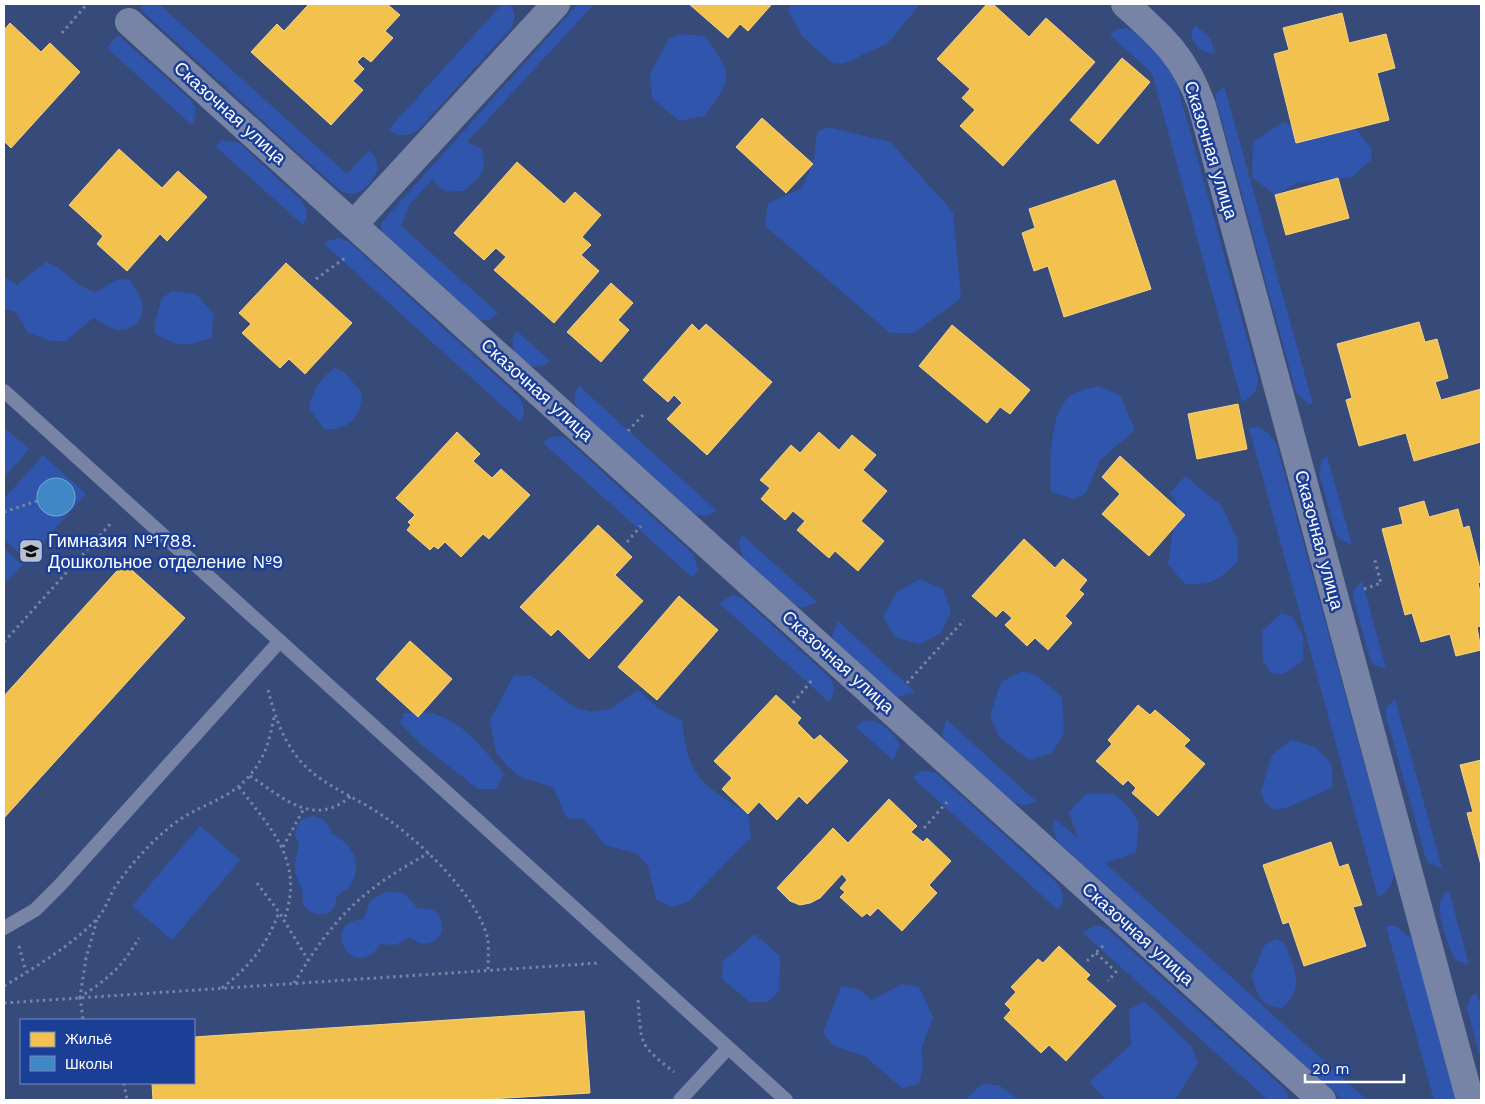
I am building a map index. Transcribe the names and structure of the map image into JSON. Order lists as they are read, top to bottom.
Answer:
{
  "streets": {
    "street": ["Сказочная улица"]
  },
  "places": {
    "school or university": ["Гимназия №1788. Дошкольное отделение №9"]
  },
  "legend": ["Жильё", "Школы"],
  "scale_bar": "20 m"
}
